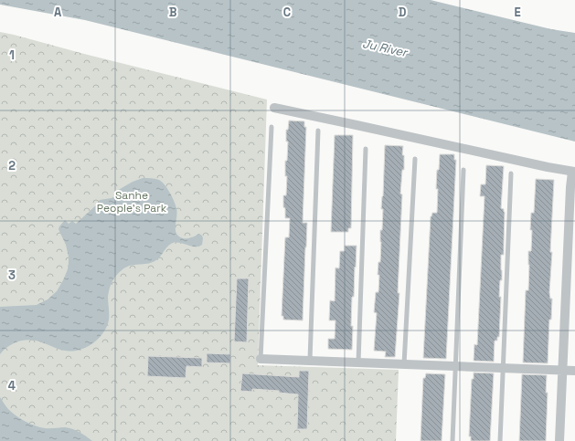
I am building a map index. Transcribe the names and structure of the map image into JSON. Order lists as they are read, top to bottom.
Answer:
{
  "water": ["Ju River"],
  "parks": ["Sanhe People's Park"],
  "grid": {
    "columns": [
      "A",
      "B",
      "C",
      "D",
      "E"
    ],
    "rows": [
      "1",
      "2",
      "3",
      "4"
    ]
  }
}
